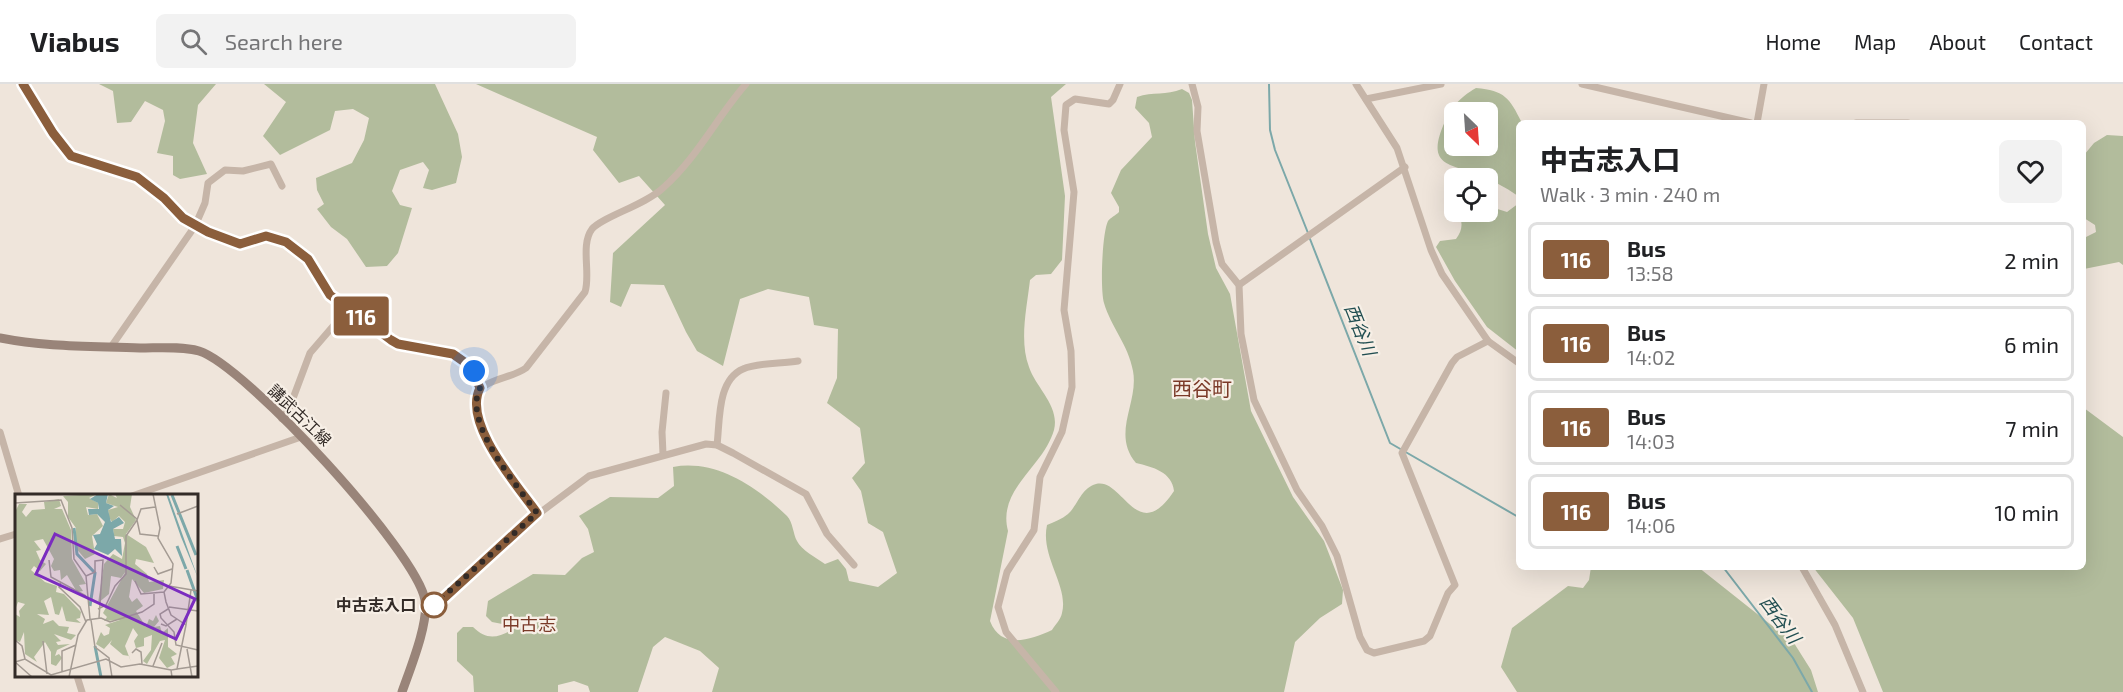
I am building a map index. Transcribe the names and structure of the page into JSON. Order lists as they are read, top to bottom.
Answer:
{
  "streets": {
    "main road": ["講武古江線"]
  },
  "districts": ["西谷町", "中古志"],
  "water": ["西谷川"],
  "places": ["中古志入口"],
  "lines": ["bus line 116"],
  "north": "bottom right",
  "page": {
    "header": "Viabus",
    "search": "Search here",
    "nav": [
      "Home",
      "Map",
      "About",
      "Contact"
    ],
    "on_map": "116",
    "heading": ["中古志入口", "Walk · 3 min · 240 m"],
    "list": [
      {
        "mark": "116",
        "name": "Bus",
        "note": "13:58",
        "value": "2 min"
      },
      {
        "mark": "116",
        "name": "Bus",
        "note": "14:02",
        "value": "6 min"
      },
      {
        "mark": "116",
        "name": "Bus",
        "note": "14:03",
        "value": "7 min"
      },
      {
        "mark": "116",
        "name": "Bus",
        "note": "14:06",
        "value": "10 min"
      }
    ]
  }
}
